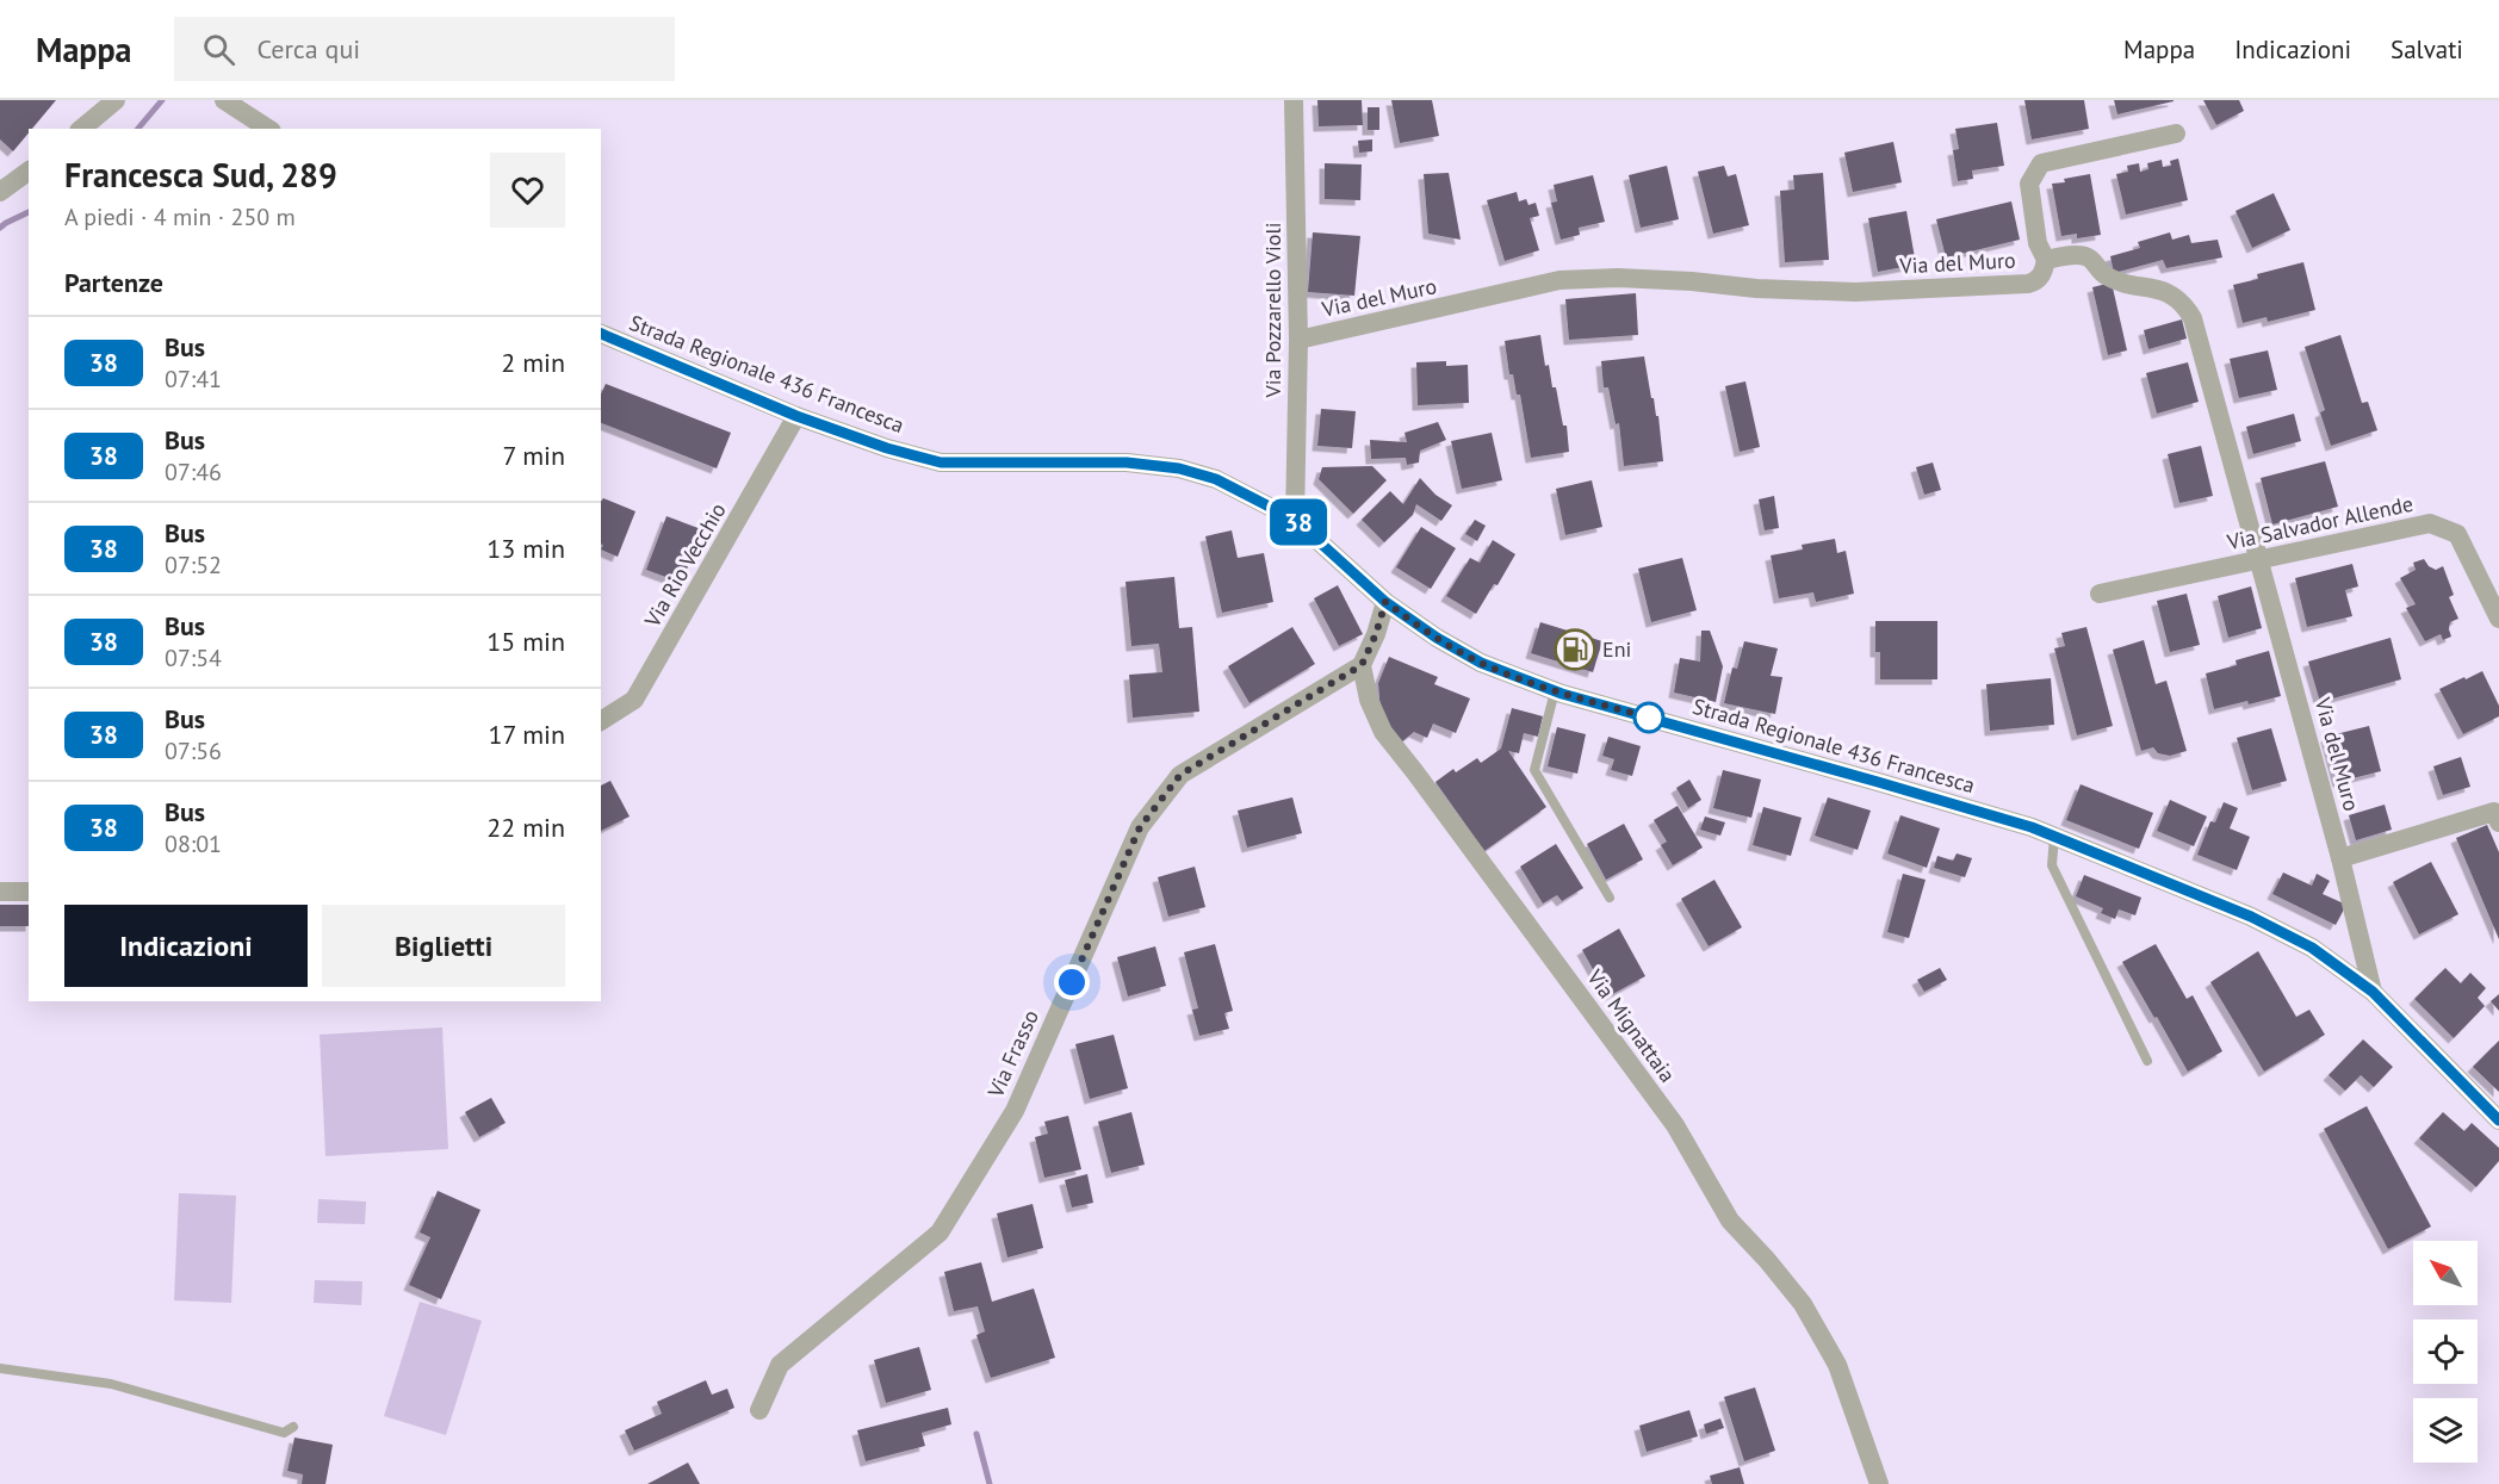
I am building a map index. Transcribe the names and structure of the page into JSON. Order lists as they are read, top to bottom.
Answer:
{
  "streets": {
    "street": [
      "Via del Muro",
      "Via Pozzarello Violi",
      "Strada Regionale 436 Francesca",
      "Via Salvador Allende",
      "Via Rio Vecchio",
      "Via Mignattaia",
      "Via Frasso"
    ]
  },
  "crossings": [
    ["Via del Muro", "Via Pozzarello Violi"],
    ["Via del Muro", "Strada Regionale 436 Francesca"],
    ["Via del Muro", "Via Salvador Allende"],
    ["Via Pozzarello Violi", "Strada Regionale 436 Francesca"],
    ["Strada Regionale 436 Francesca", "Via Rio Vecchio"],
    ["Via Mignattaia", "Via Frasso"]
  ],
  "places": {
    "fuel station": ["Eni"]
  },
  "lines": ["bus line 38"],
  "north": "top left",
  "page": {
    "header": "Mappa",
    "search": "Cerca qui",
    "nav": ["Mappa", "Indicazioni", "Salvati"],
    "on_map": "38",
    "heading": [
      ["Francesca Sud, 289", "A piedi · 4 min · 250 m"],
      "Partenze"
    ],
    "list": [
      {
        "mark": "38",
        "name": "Bus",
        "note": "07:41",
        "value": "2 min"
      },
      {
        "mark": "38",
        "name": "Bus",
        "note": "07:46",
        "value": "7 min"
      },
      {
        "mark": "38",
        "name": "Bus",
        "note": "07:52",
        "value": "13 min"
      },
      {
        "mark": "38",
        "name": "Bus",
        "note": "07:54",
        "value": "15 min"
      },
      {
        "mark": "38",
        "name": "Bus",
        "note": "07:56",
        "value": "17 min"
      },
      {
        "mark": "38",
        "name": "Bus",
        "note": "08:01",
        "value": "22 min"
      }
    ],
    "buttons": ["Indicazioni", "Biglietti"]
  }
}
